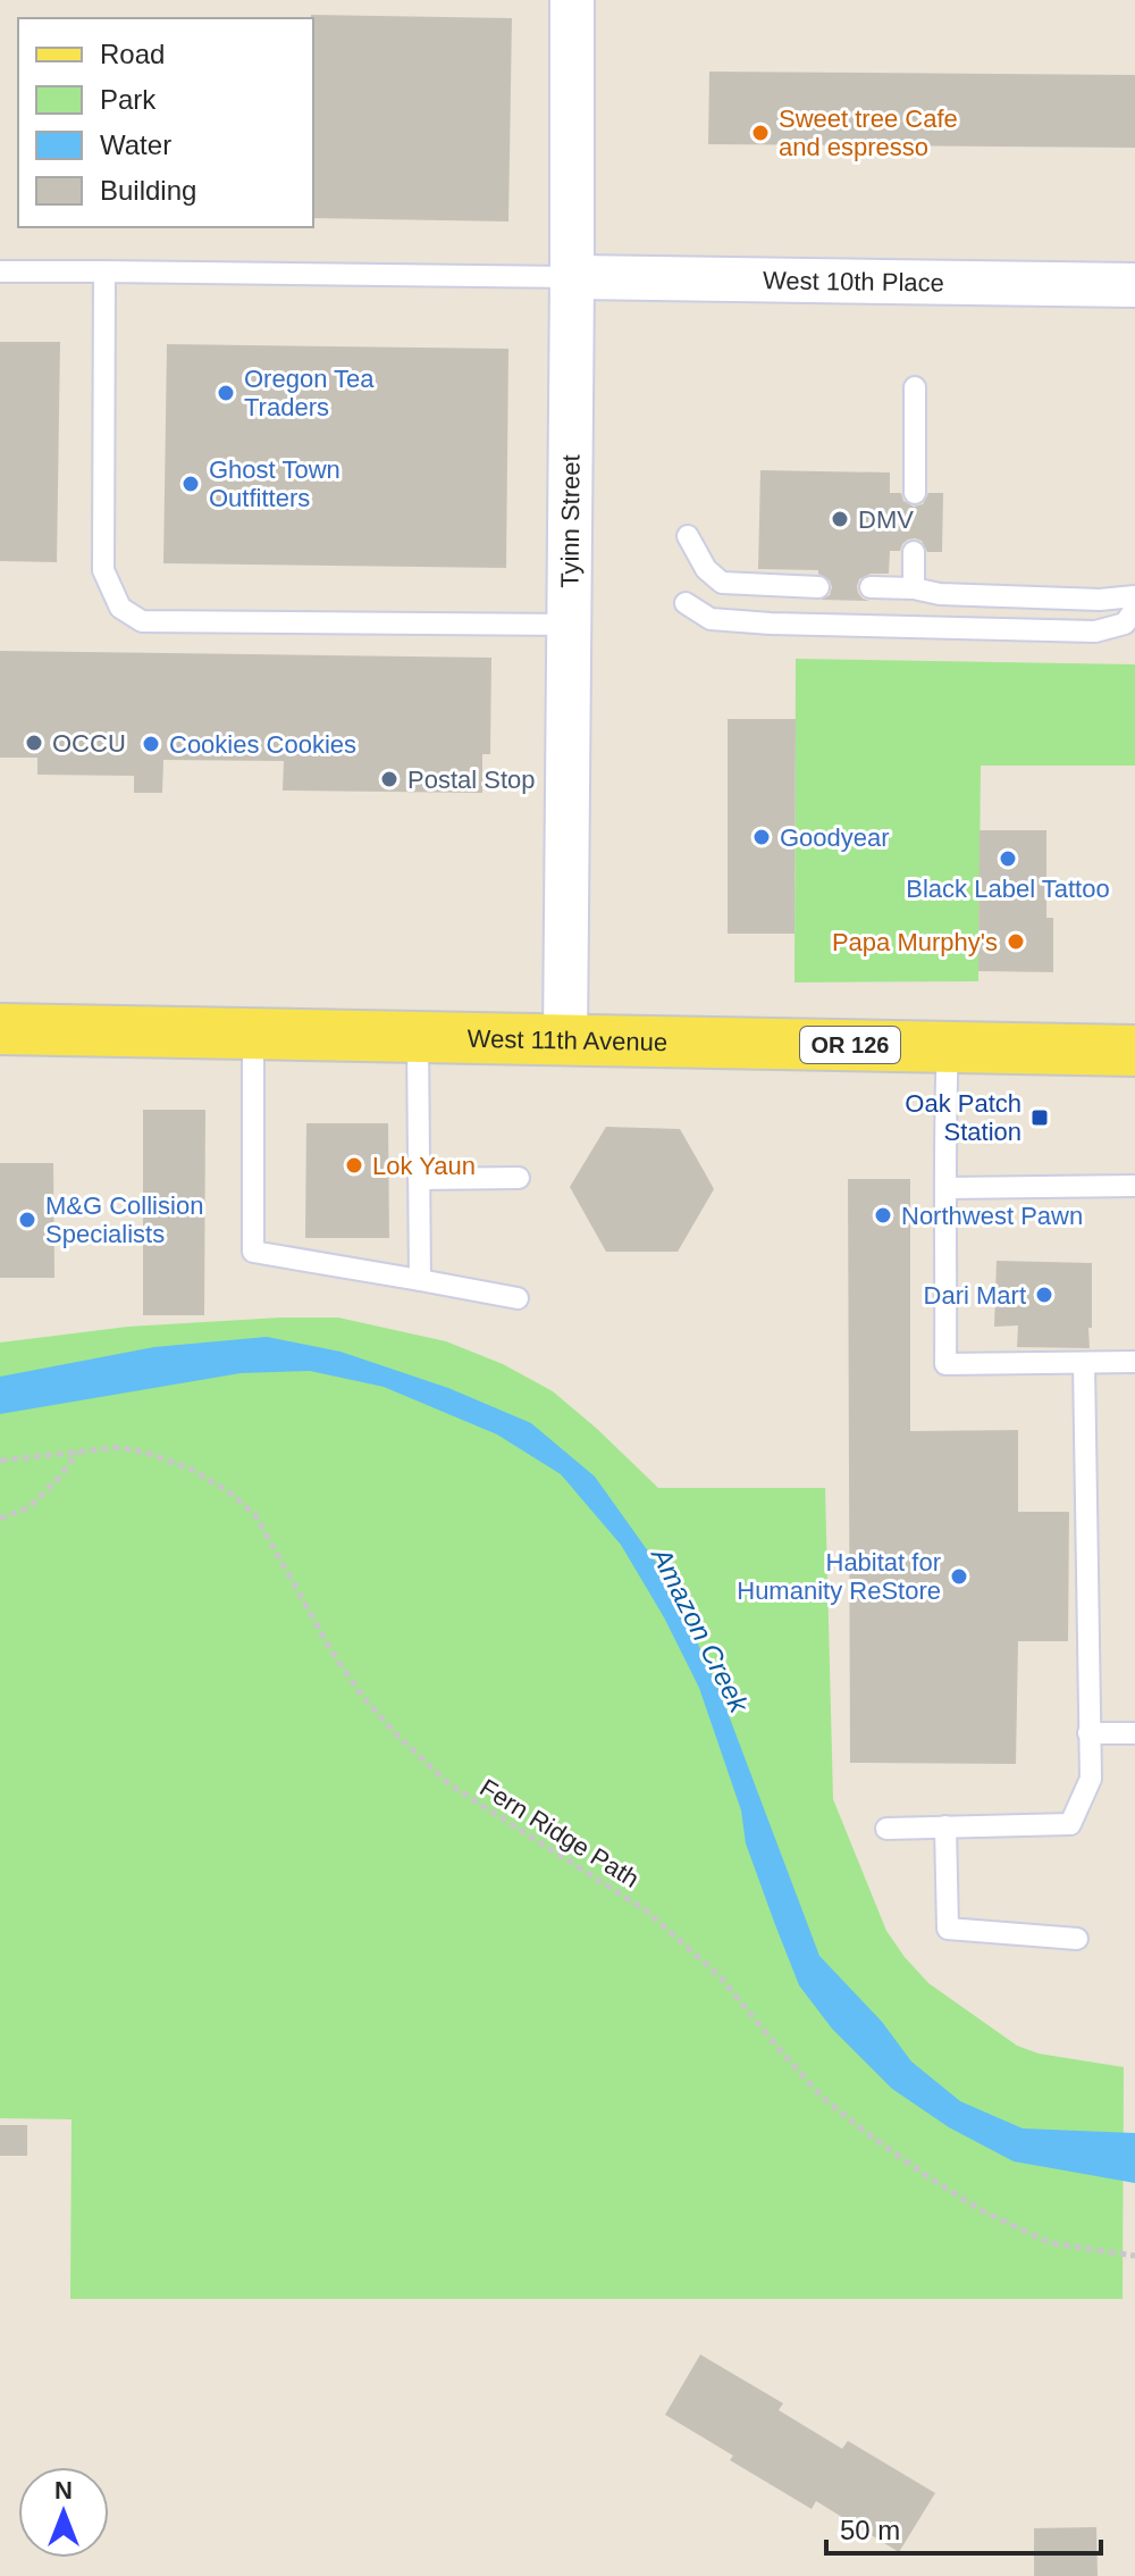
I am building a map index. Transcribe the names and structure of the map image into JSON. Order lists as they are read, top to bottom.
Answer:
{
  "streets": {
    "main road": ["West 11th Avenue", "OR 126"],
    "street": ["West 10th Place", "Tyinn Street"],
    "path": ["Fern Ridge Path"]
  },
  "crossings": [
    ["West 10th Place", "Tyinn Street"],
    ["Tyinn Street", "West 11th Avenue"]
  ],
  "water": ["Amazon Creek"],
  "places": {
    "other": [
      "Sweet tree Cafe and espresso",
      "Oregon Tea Traders",
      "Ghost Town Outfitters",
      "DMV",
      "OCCU",
      "Cookies Cookies",
      "Postal Stop",
      "Goodyear",
      "Black Label Tattoo",
      "Papa Murphy's",
      "Lok Yaun",
      "Northwest Pawn",
      "M&G Collision Specialists",
      "Dari Mart",
      "Habitat for Humanity ReStore"
    ],
    "transit": ["Oak Patch Station"]
  },
  "legend": [
    "Road",
    "Park",
    "Water",
    "Building"
  ],
  "scale_bar": "50 m",
  "north": "top"
}
